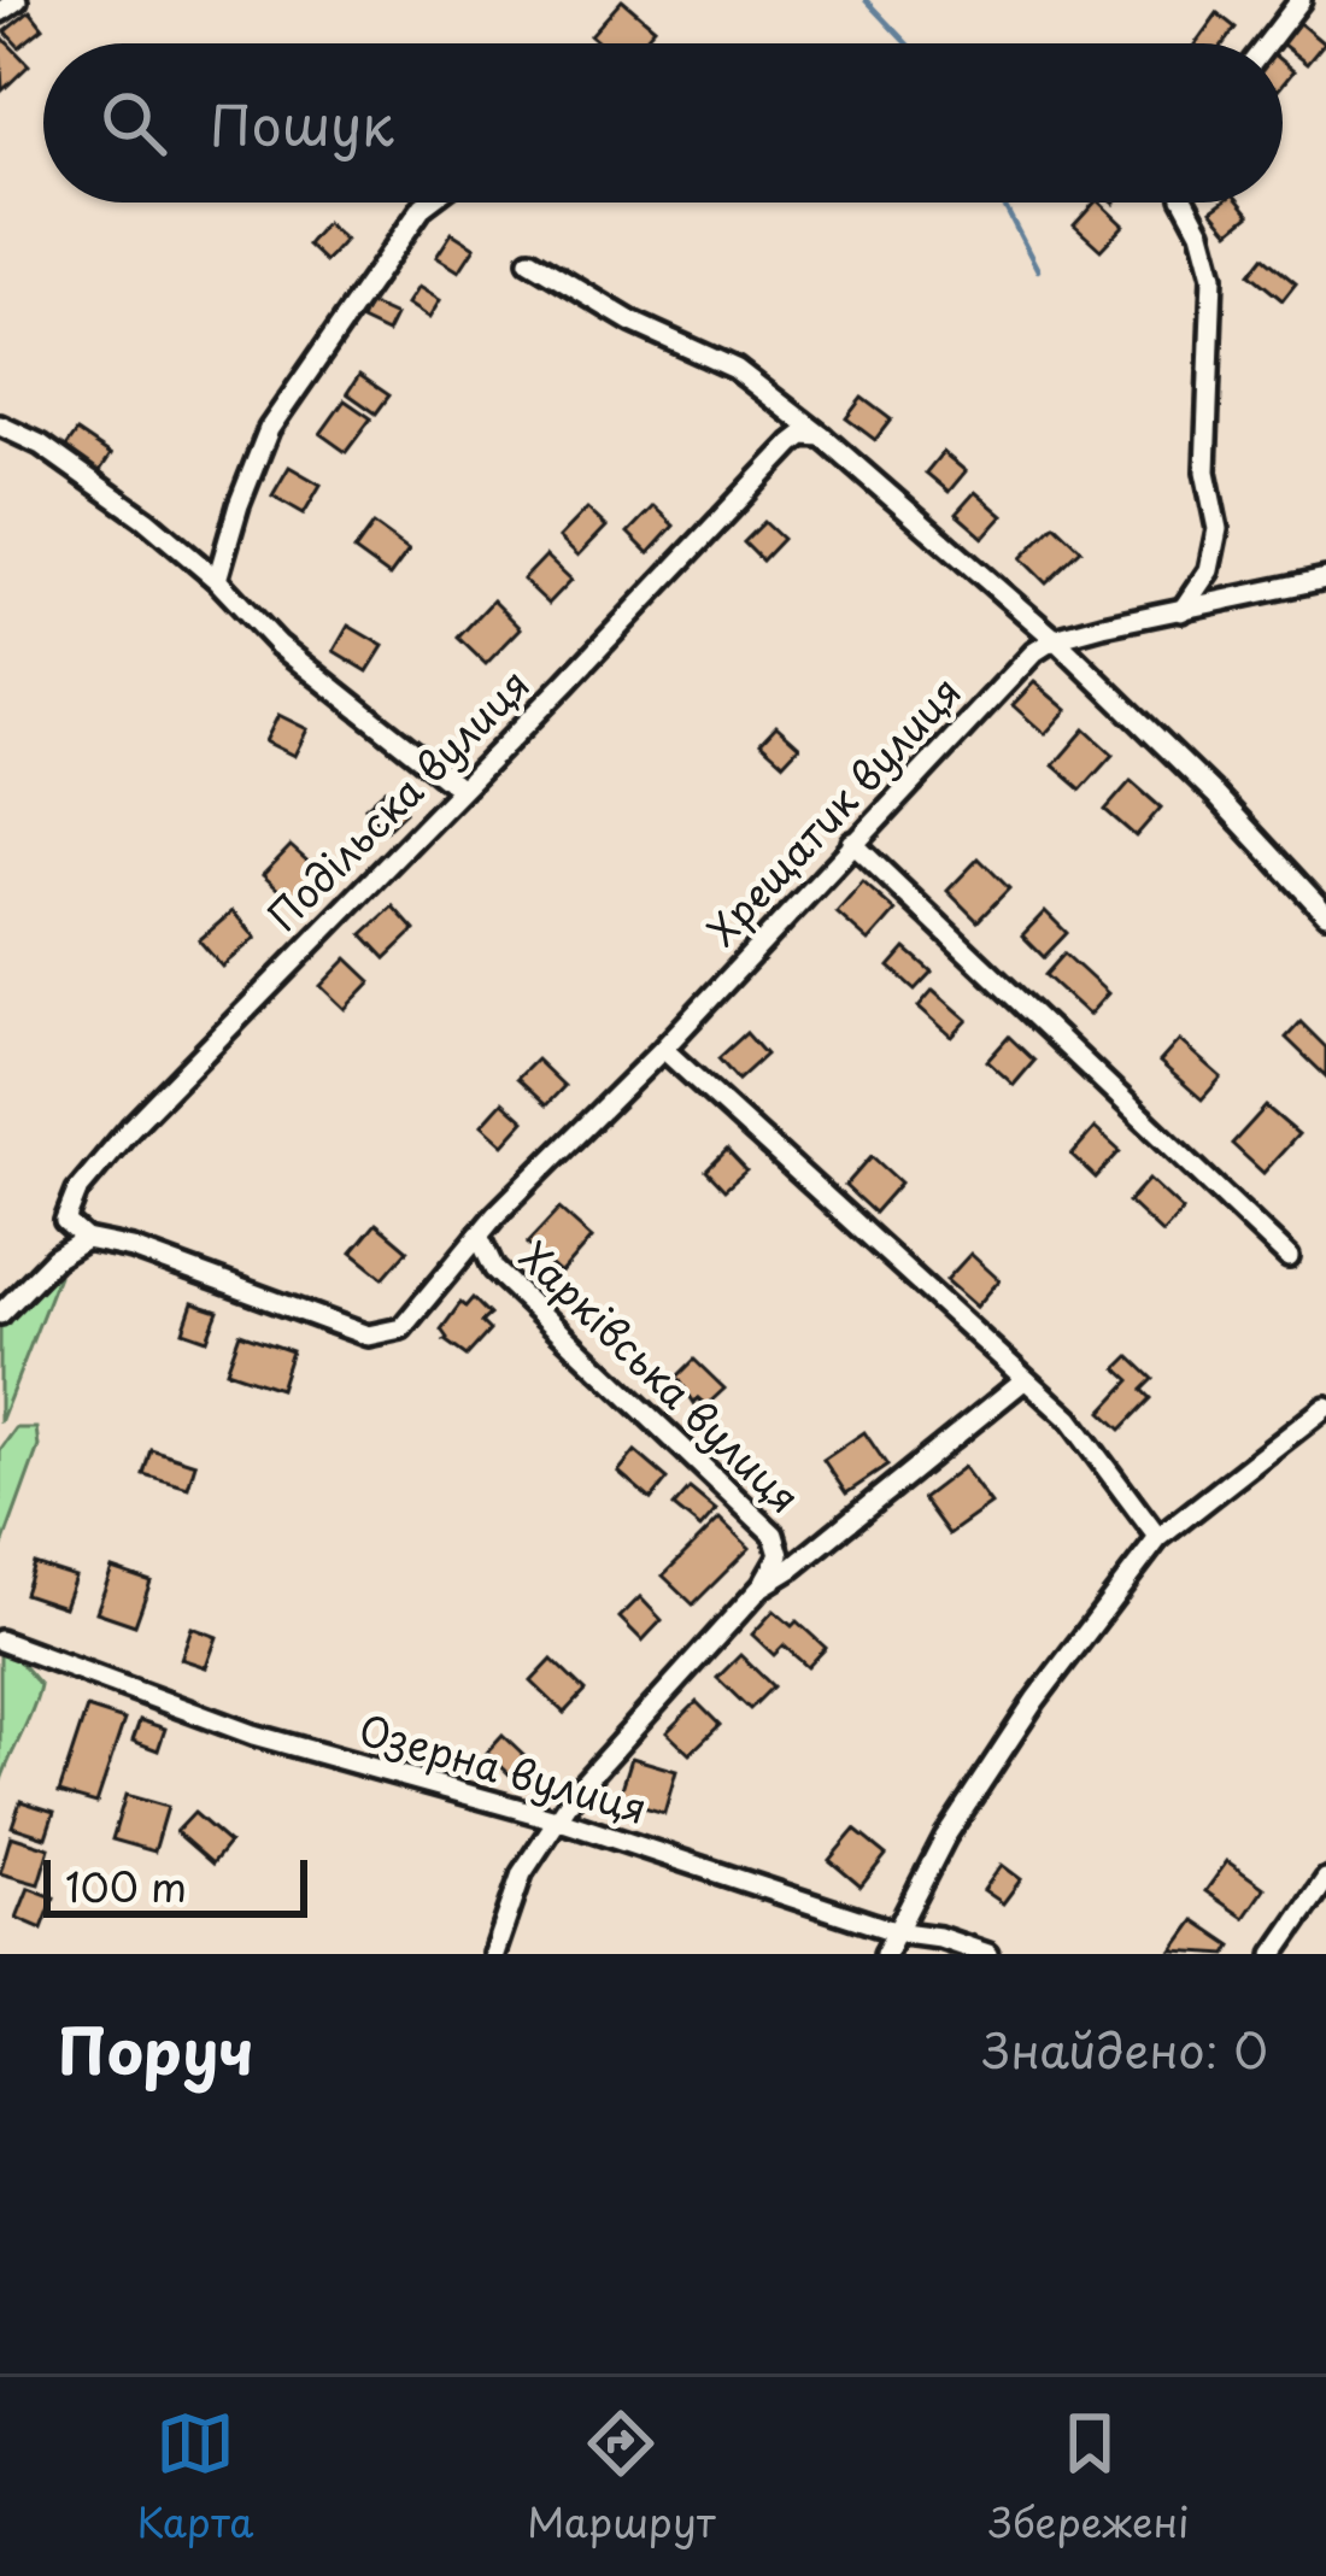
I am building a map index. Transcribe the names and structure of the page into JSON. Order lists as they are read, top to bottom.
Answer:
{
  "streets": {
    "street": [
      "Подільска вулиця",
      "Хрещатик вулиця",
      "Харківська вулиця",
      "Озерна вулиця"
    ]
  },
  "crossings": [
    ["Подільска вулиця", "Харківська вулиця"],
    ["Хрещатик вулиця", "Харківська вулиця"]
  ],
  "scale_bar": "100 m",
  "page": {
    "search": "Пошук",
    "scale": "100 m",
    "heading": ["Поруч", "Знайдено: 0"],
    "nav": ["Карта", "Маршрут", "Збережені"]
  }
}
